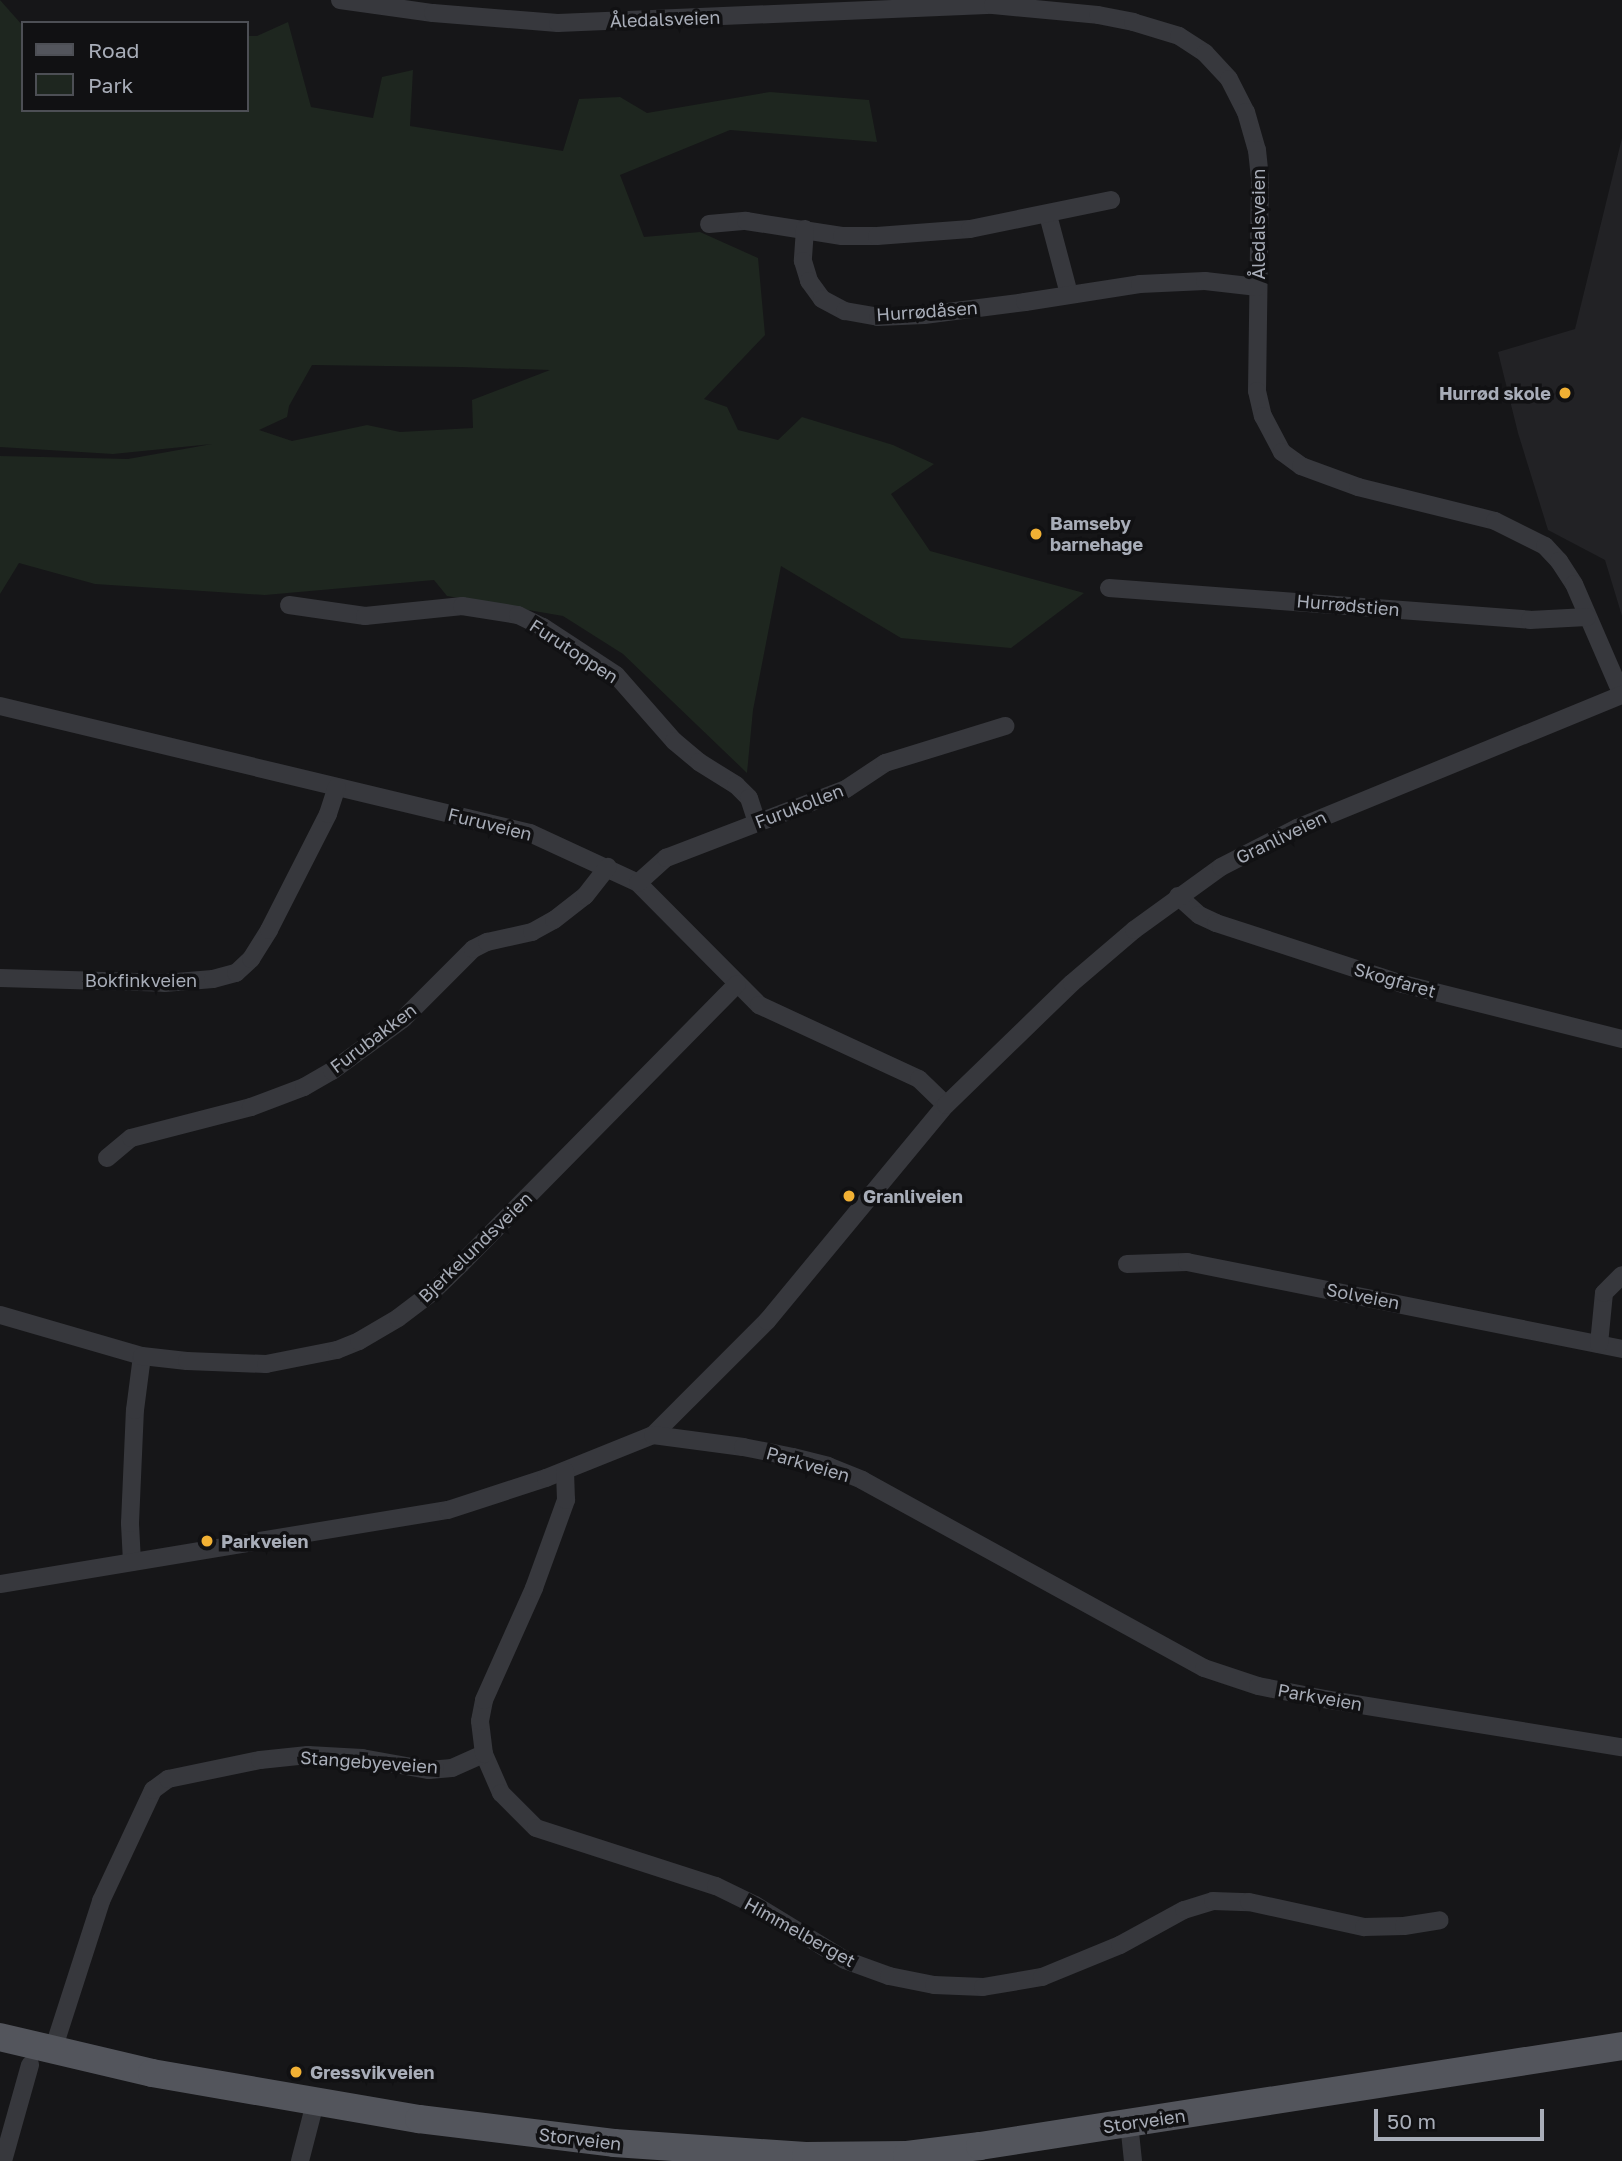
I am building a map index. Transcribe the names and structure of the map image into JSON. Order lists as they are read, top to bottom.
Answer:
{
  "streets": {
    "main road": ["Storveien"],
    "street": [
      "Åledalsveien",
      "Hurrødåsen",
      "Hurrødstien",
      "Furutoppen",
      "Furukollen",
      "Furuveien",
      "Granliveien",
      "Bokfinkveien",
      "Skogfaret",
      "Furubakken",
      "Bjerkelundsveien",
      "Solveien",
      "Parkveien",
      "Stangebyeveien",
      "Himmelberget"
    ]
  },
  "crossings": [
    ["Åledalsveien", "Hurrødåsen"],
    ["Åledalsveien", "Hurrødstien"],
    ["Åledalsveien", "Granliveien"],
    ["Furutoppen", "Furukollen"],
    ["Furukollen", "Furuveien"],
    ["Furuveien", "Granliveien"],
    ["Furuveien", "Bokfinkveien"],
    ["Furuveien", "Furubakken"],
    ["Furuveien", "Bjerkelundsveien"],
    ["Granliveien", "Skogfaret"],
    ["Granliveien", "Parkveien"],
    ["Stangebyeveien", "Himmelberget"],
    ["Stangebyeveien", "Storveien"]
  ],
  "places": [
    "Hurrød skole",
    "Bamseby barnehage",
    "Granliveien",
    "Parkveien",
    "Gressvikveien"
  ],
  "legend": ["Road", "Park"],
  "scale_bar": "50 m"
}
